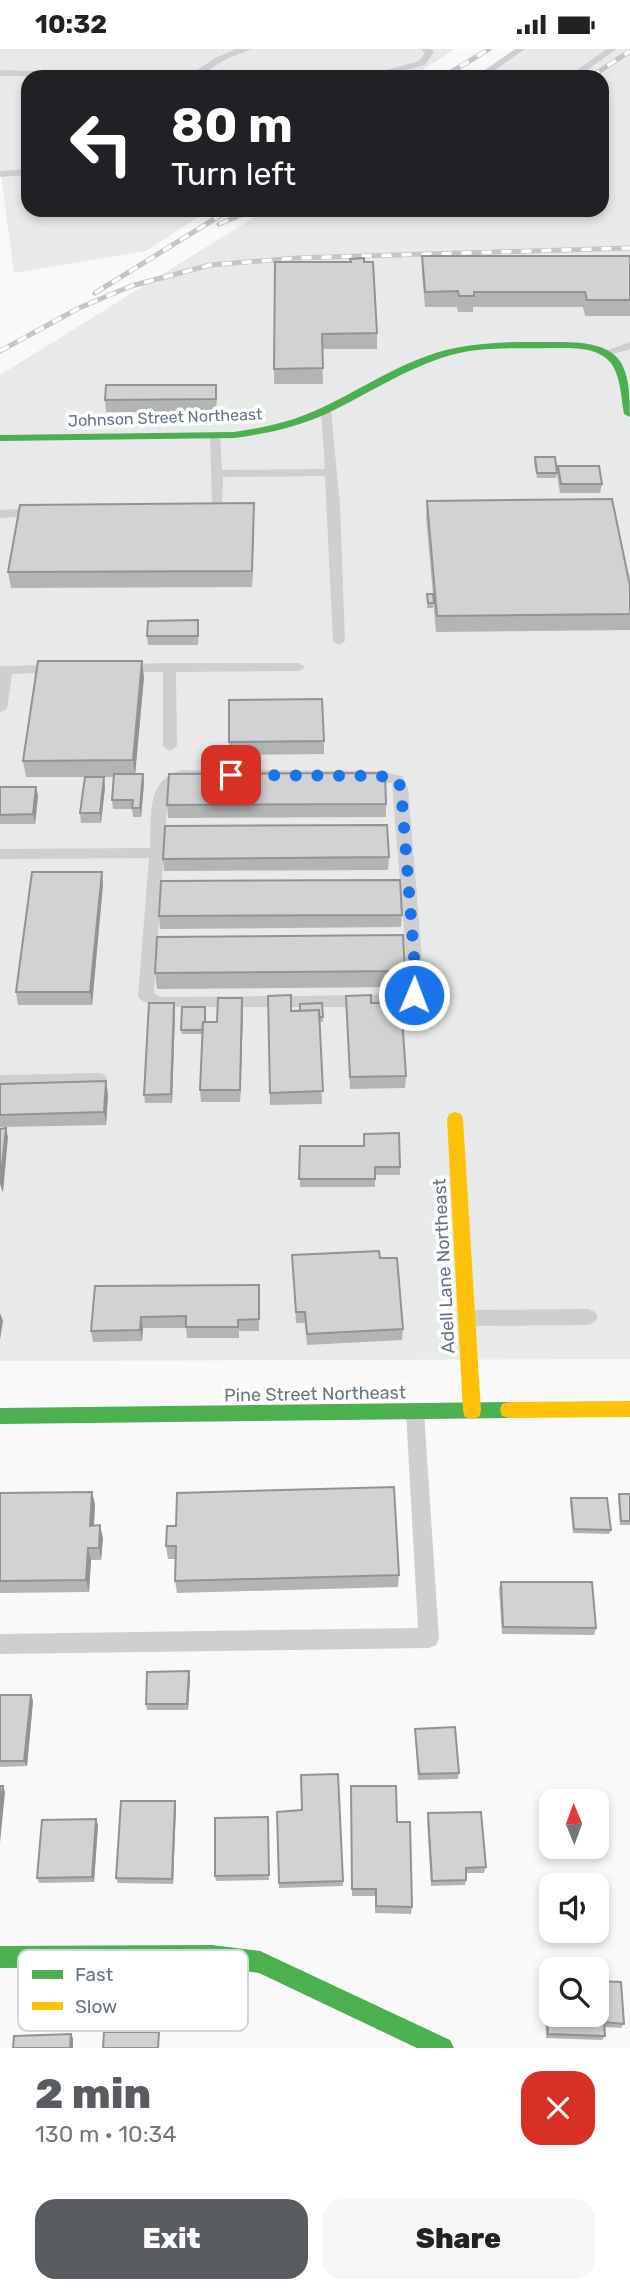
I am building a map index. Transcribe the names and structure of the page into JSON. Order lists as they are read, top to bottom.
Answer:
{
  "streets": {
    "street": ["Johnson Street Northeast", "Adell Lane Northeast", "Pine Street Northeast"]
  },
  "crossings": [
    ["Adell Lane Northeast", "Pine Street Northeast"]
  ],
  "legend": ["Fast", "Slow"],
  "north": "top",
  "page": {
    "status": "10:32",
    "turn": ["80 m", "Turn left"],
    "heading": ["2 min", "130 m · 10:34"],
    "buttons": ["Exit", "Share"]
  }
}
